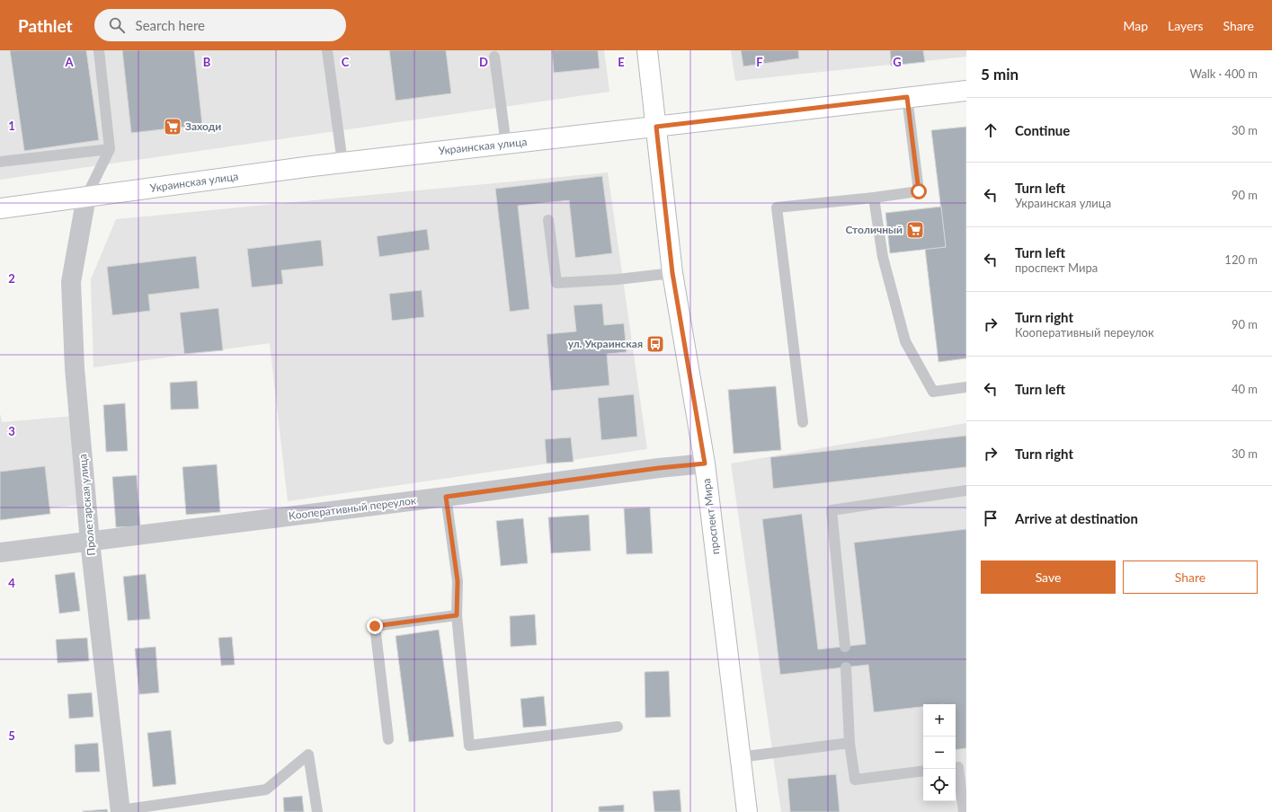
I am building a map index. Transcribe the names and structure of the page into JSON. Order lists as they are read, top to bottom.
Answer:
{
  "streets": {
    "main road": ["Украинская улица", "проспект Мира"],
    "street": ["Пролетарская улица", "Кооперативный переулок"]
  },
  "crossings": [
    ["Украинская улица", "Пролетарская улица"],
    ["Украинская улица", "проспект Мира"],
    ["Пролетарская улица", "Кооперативный переулок"],
    ["Кооперативный переулок", "проспект Мира"]
  ],
  "places": {
    "supermarket": ["Заходи", "Столичный"],
    "bus stop": ["ул. Украинская"]
  },
  "page": {
    "header": "Pathlet",
    "search": "Search here",
    "nav": ["Map", "Layers", "Share"],
    "heading": ["5 min", "Walk · 400 m"],
    "list": [
      ["Continue", "30 m"],
      ["Turn left", "Украинская улица", "90 m"],
      ["Turn left", "проспект Мира", "120 m"],
      ["Turn right", "Кооперативный переулок", "90 m"],
      ["Turn left", "40 m"],
      ["Turn right", "30 m"],
      "Arrive at destination"
    ],
    "buttons": ["Save", "Share"],
    "map_buttons": ["+", "−"]
  },
  "grid": {
    "columns": [
      "A",
      "B",
      "C",
      "D",
      "E",
      "F",
      "G"
    ],
    "rows": [
      "1",
      "2",
      "3",
      "4",
      "5"
    ]
  }
}
